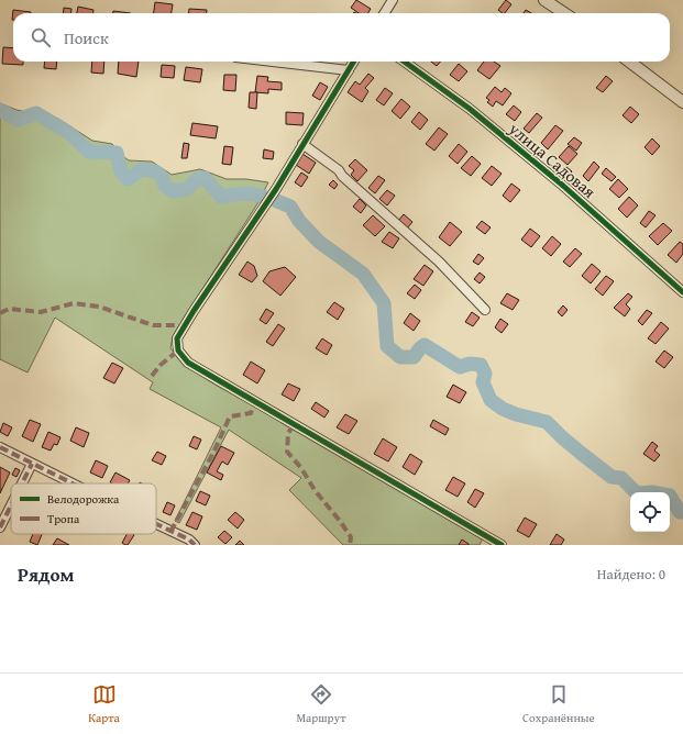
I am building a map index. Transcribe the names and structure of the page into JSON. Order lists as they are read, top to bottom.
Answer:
{
  "streets": {
    "street": ["улица Садовая"]
  },
  "legend": ["Велодорожка", "Тропа"],
  "page": {
    "search": "Поиск",
    "heading": ["Рядом", "Найдено: 0"],
    "nav": ["Карта", "Маршрут", "Сохранённые"]
  }
}
